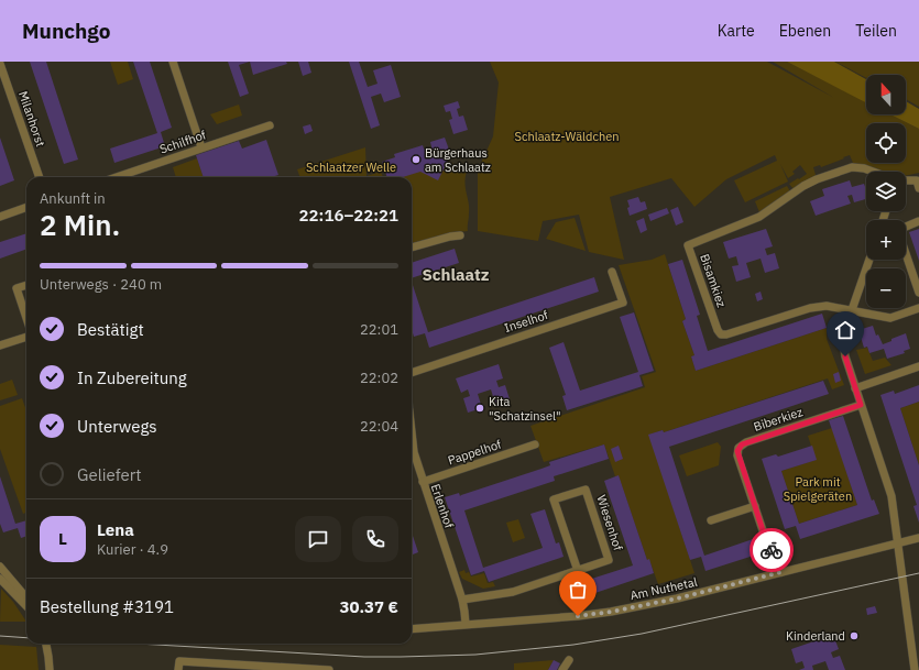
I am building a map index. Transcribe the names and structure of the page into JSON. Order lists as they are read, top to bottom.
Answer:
{
  "streets": {
    "street": [
      "Milanhorst",
      "Schilfhof",
      "Bisamkiez",
      "Inselhof",
      "Biberkiez",
      "Pappelhof",
      "Erlenhof",
      "Wiesenhof",
      "Am Nuthetal"
    ]
  },
  "crossings": [
    ["Biberkiez", "Am Nuthetal"],
    ["Pappelhof", "Erlenhof"],
    ["Erlenhof", "Wiesenhof"],
    ["Erlenhof", "Am Nuthetal"]
  ],
  "districts": ["Schlaatz"],
  "parks": ["Schlaatz-Wäldchen", "Schlaatzer Welle", "Park mit Spielgeräten"],
  "places": ["Bürgerhaus am Schlaatz", "Kita \"Schatzinsel\"", "Kinderland"],
  "north": "top",
  "page": {
    "header": "Munchgo",
    "nav": ["Karte", "Ebenen", "Teilen"],
    "map_buttons": ["+", "−"],
    "heading": ["2 Min.", "Ankunft in", "22:16–22:21"],
    "panel": [
      "Lena",
      "Kurier · 4.9",
      "Bestellung #3191",
      "30.37 €"
    ],
    "bar": "Unterwegs · 240 m",
    "list": [
      ["Bestätigt", "22:01"],
      ["In Zubereitung", "22:02"],
      ["Unterwegs", "22:04"],
      "Geliefert"
    ],
    "round": "L"
  }
}
